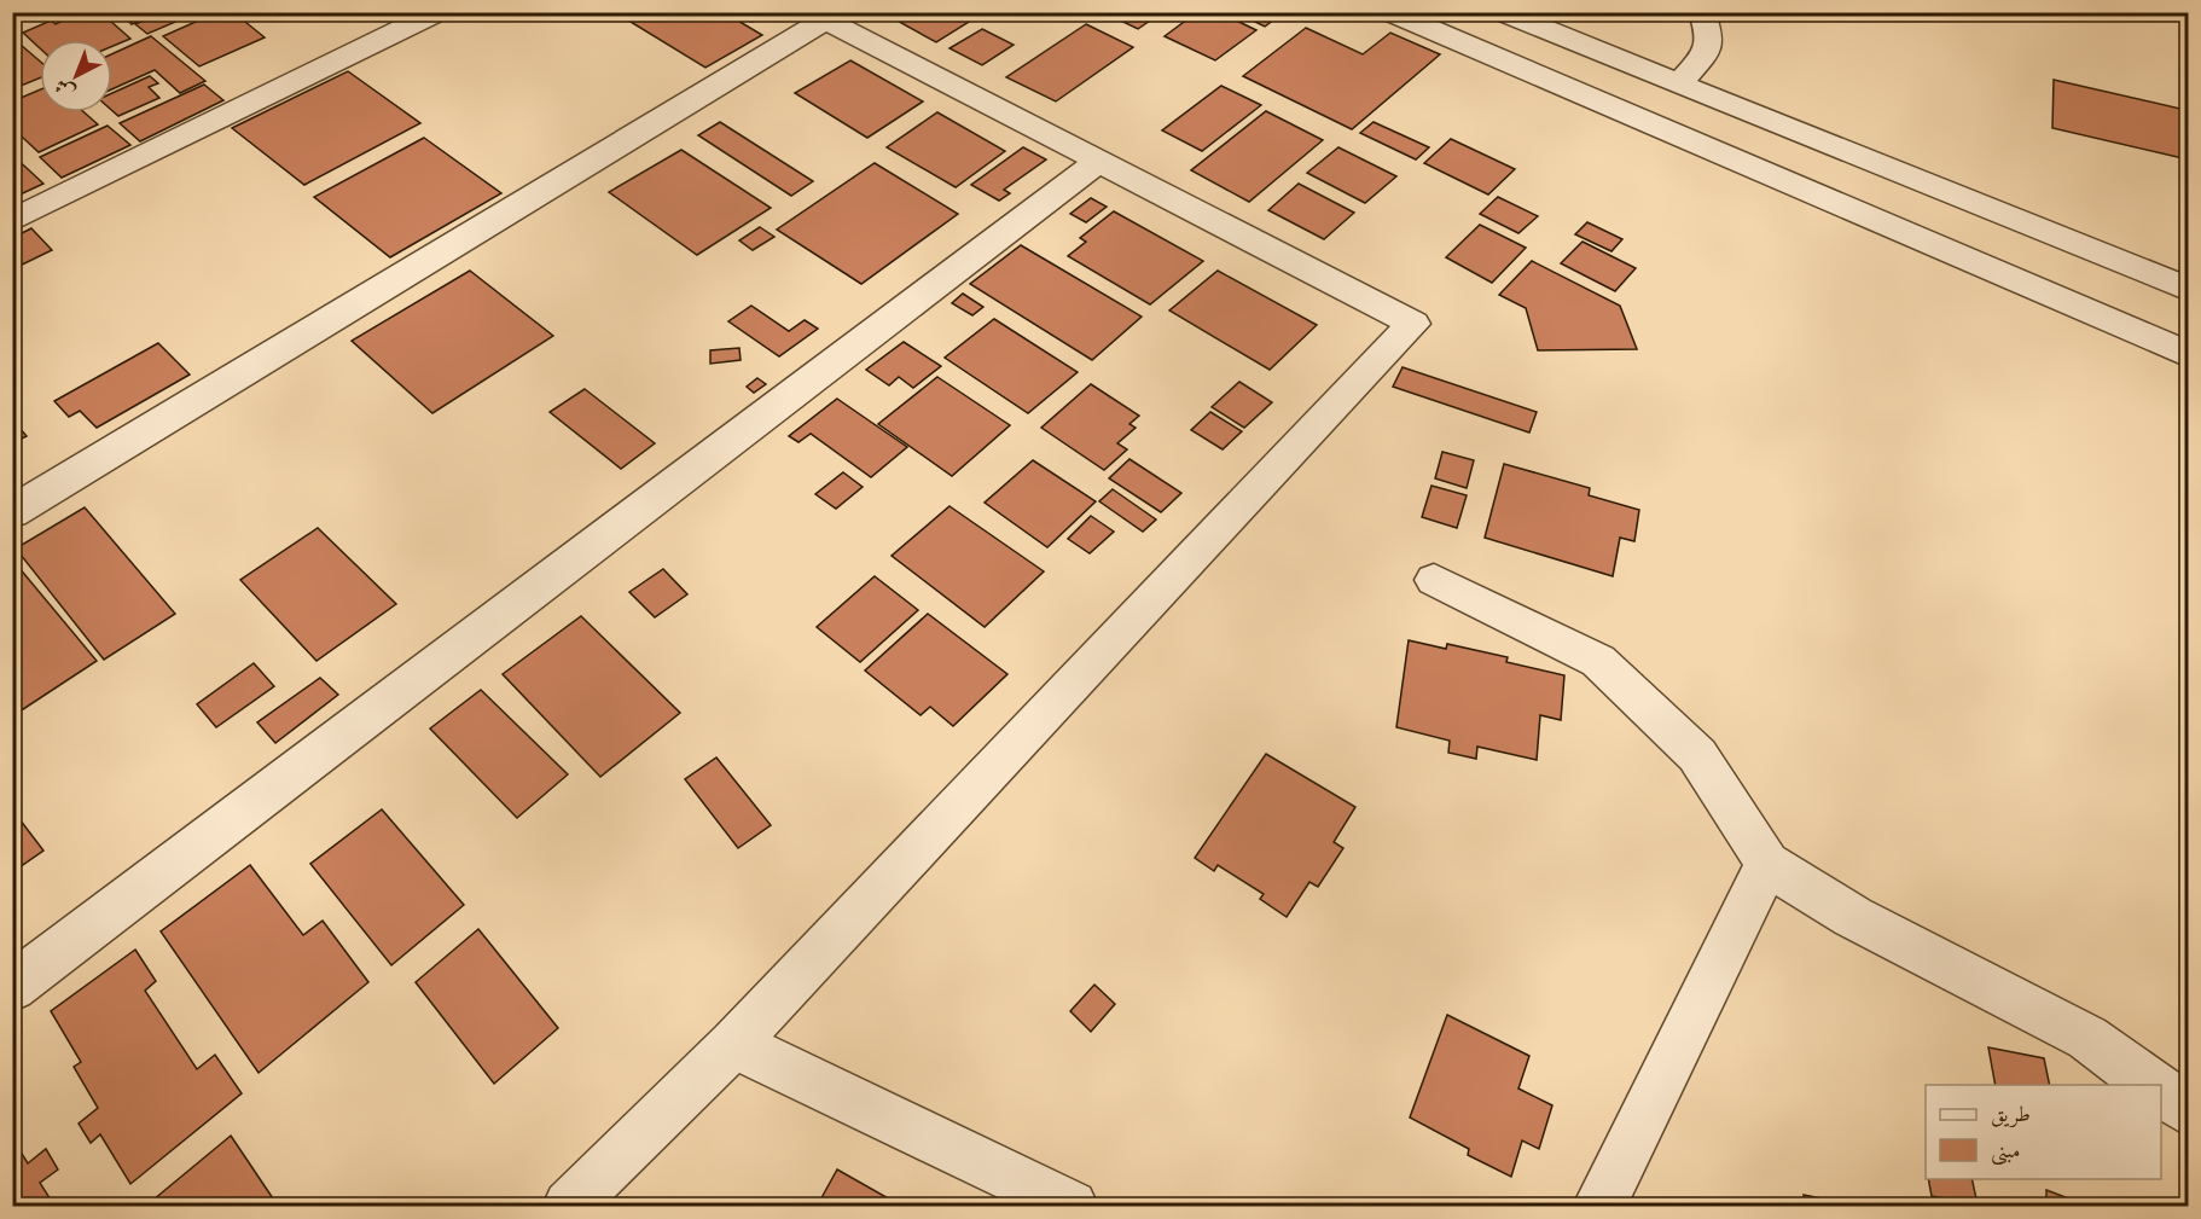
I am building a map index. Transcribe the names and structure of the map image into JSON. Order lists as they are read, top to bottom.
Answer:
{
  "legend": ["طريق", "مبنى"],
  "north": "bottom left"
}
